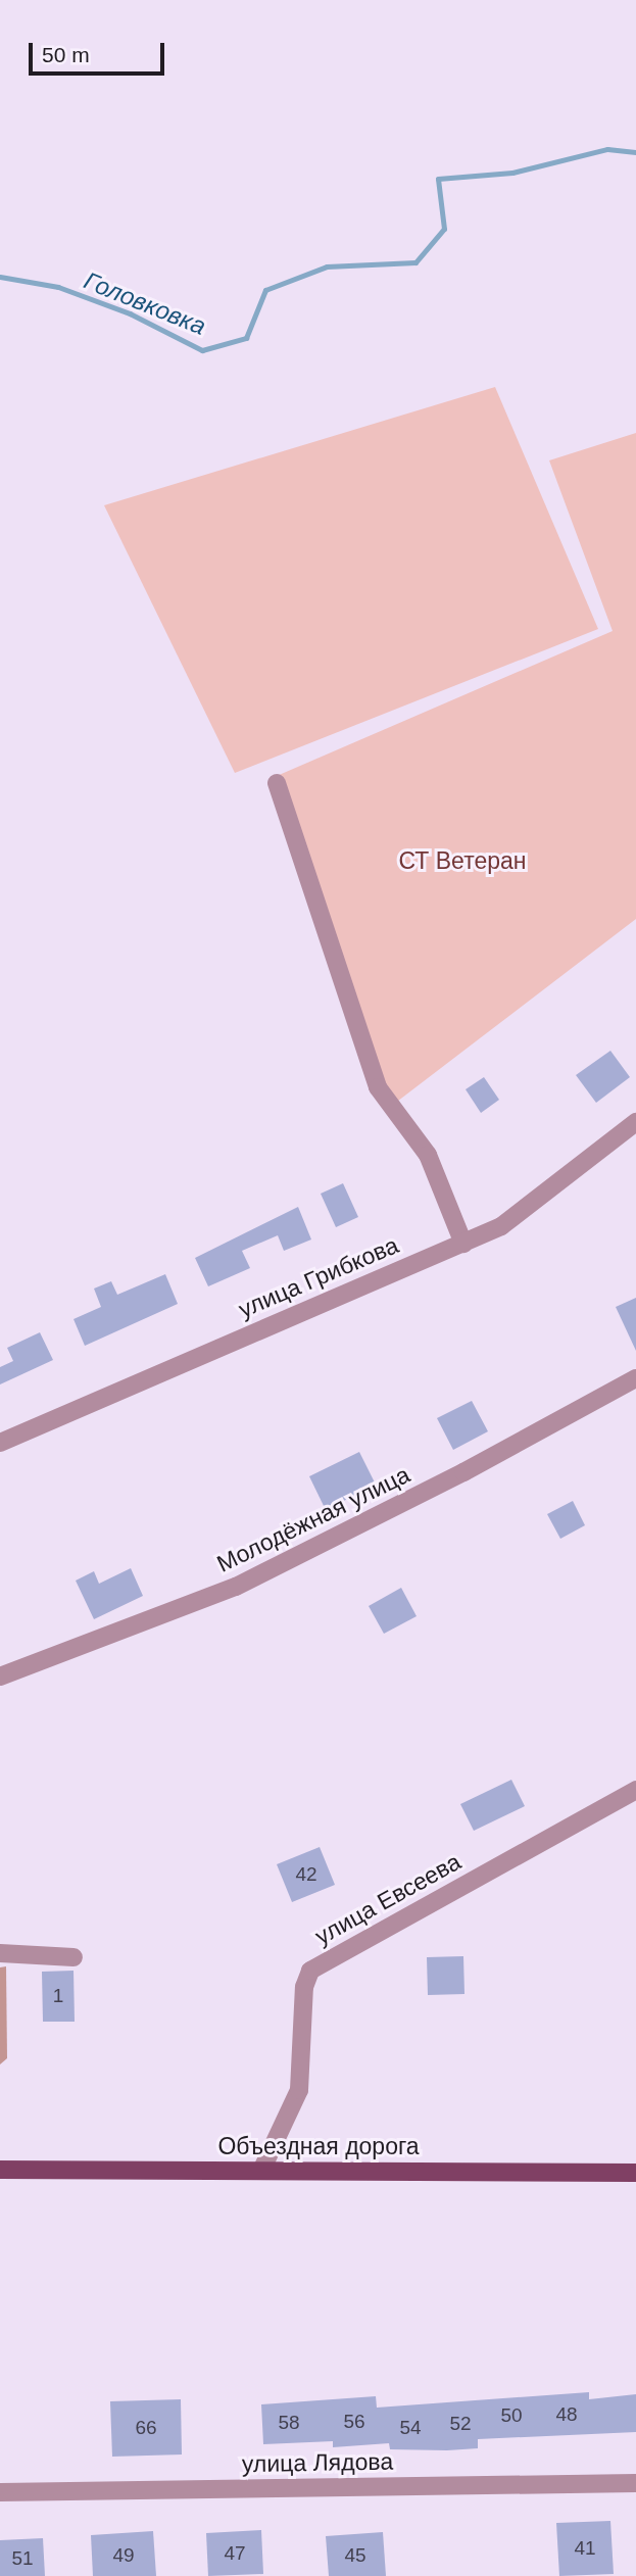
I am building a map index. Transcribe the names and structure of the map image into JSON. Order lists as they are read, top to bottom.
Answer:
{
  "streets": {
    "main road": ["Объездная дорога"],
    "street": [
      "улица Грибкова",
      "Молодёжная улица",
      "улица Евсеева",
      "улица Лядова"
    ]
  },
  "crossings": [
    ["улица Евсеева", "Объездная дорога"]
  ],
  "water": ["Головковка"],
  "parks": ["СТ Ветеран"],
  "house_numbers": [
    "42",
    "1",
    "48",
    "50",
    "56",
    "58",
    "52",
    "66",
    "54",
    "41",
    "47",
    "49",
    "45",
    "51"
  ],
  "scale_bar": "50 m"
}
